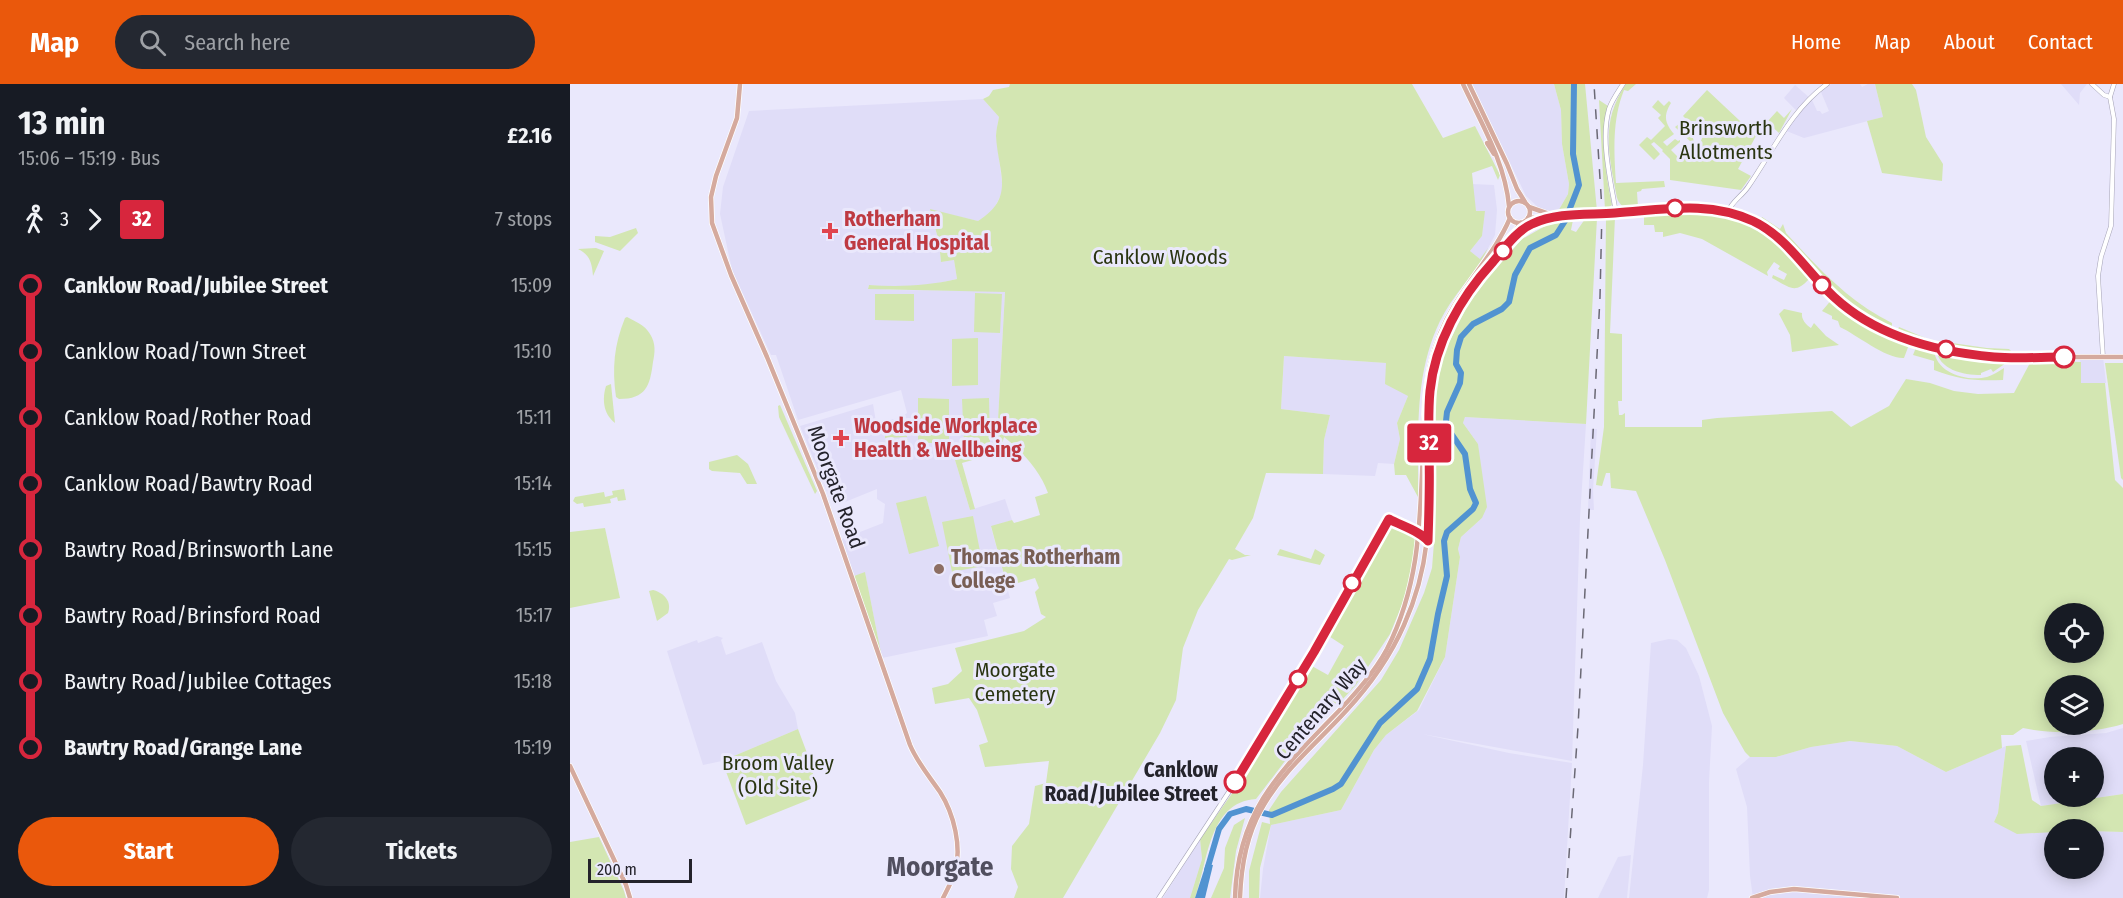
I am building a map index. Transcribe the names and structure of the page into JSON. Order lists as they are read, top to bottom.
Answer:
{
  "streets": {
    "main road": ["Moorgate Road", "Centenary Way"]
  },
  "districts": ["Moorgate"],
  "parks": [
    "Brinsworth Allotments",
    "Canklow Woods",
    "Moorgate Cemetery",
    "Broom Valley (Old Site)"
  ],
  "places": {
    "health": ["Rotherham General Hospital", "Woodside Workplace Health & Wellbeing"],
    "other": ["Thomas Rotherham College", "Canklow Road/Jubilee Street"]
  },
  "lines": ["bus line 32"],
  "scale_bar": "200 m",
  "page": {
    "header": "Map",
    "search": "Search here",
    "nav": [
      "Home",
      "Map",
      "About",
      "Contact"
    ],
    "heading": ["13 min", "15:06 – 15:19 · Bus", "£2.16"],
    "on_map": "32",
    "legs": ["3", "32", "7 stops"],
    "list": [
      {
        "name": "Canklow Road/Jubilee Street",
        "value": "15:09"
      },
      {
        "name": "Canklow Road/Town Street",
        "value": "15:10"
      },
      {
        "name": "Canklow Road/Rother Road",
        "value": "15:11"
      },
      {
        "name": "Canklow Road/Bawtry Road",
        "value": "15:14"
      },
      {
        "name": "Bawtry Road/Brinsworth Lane",
        "value": "15:15"
      },
      {
        "name": "Bawtry Road/Brinsford Road",
        "value": "15:17"
      },
      {
        "name": "Bawtry Road/Jubilee Cottages",
        "value": "15:18"
      },
      {
        "name": "Bawtry Road/Grange Lane",
        "value": "15:19"
      }
    ],
    "map_buttons": ["+", "−"],
    "buttons": ["Start", "Tickets"],
    "scale": "200 m"
  }
}
